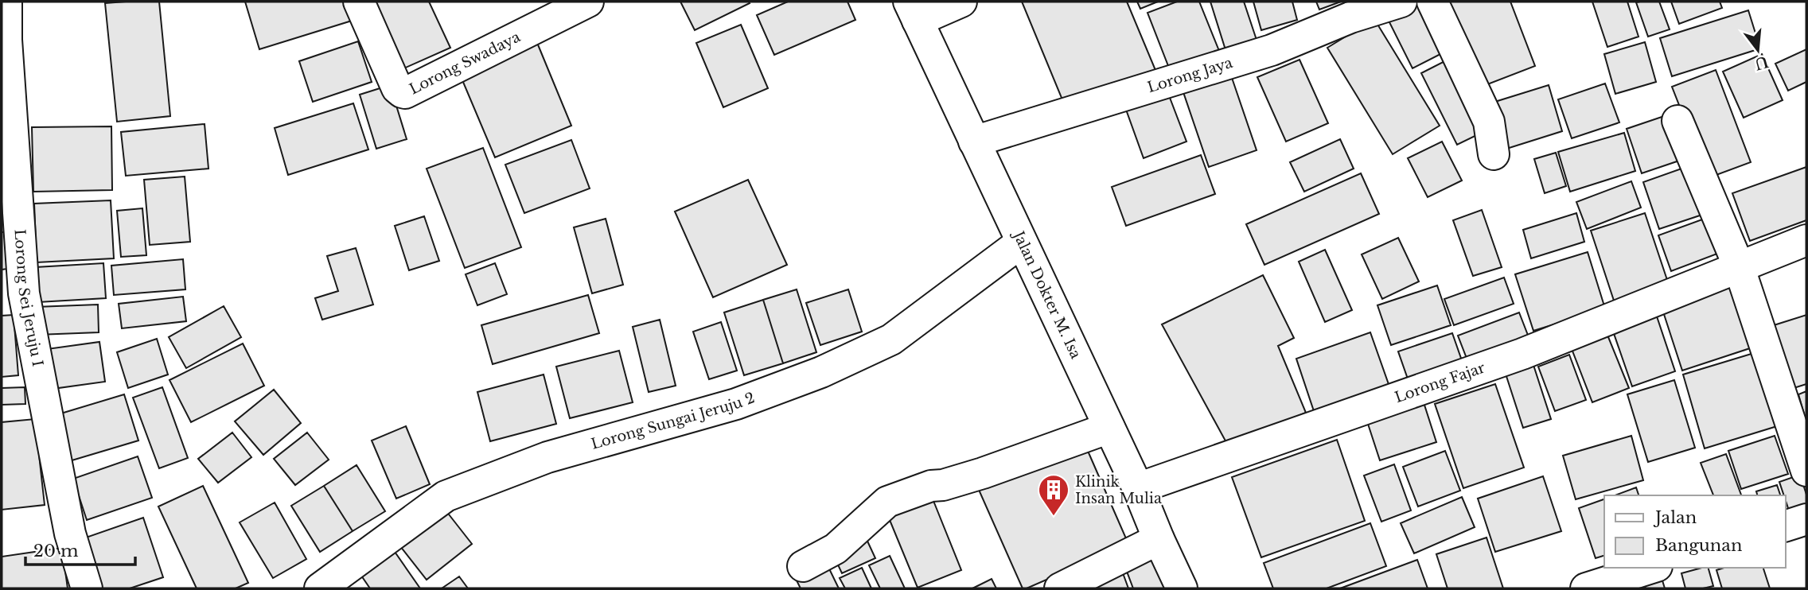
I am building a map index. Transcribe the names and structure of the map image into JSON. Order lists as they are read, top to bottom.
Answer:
{
  "streets": {
    "street": [
      "Lorong Swadaya",
      "Lorong Jaya",
      "Jalan Dokter M. Isa",
      "Lorong Sei Jeruju I",
      "Lorong Fajar",
      "Lorong Sungai Jeruju 2"
    ]
  },
  "crossings": [
    ["Lorong Jaya", "Jalan Dokter M. Isa"],
    ["Jalan Dokter M. Isa", "Lorong Fajar"],
    ["Jalan Dokter M. Isa", "Lorong Sungai Jeruju 2"]
  ],
  "places": {
    "building": ["Klinik Insan Mulia"]
  },
  "legend": ["Jalan", "Bangunan"],
  "scale_bar": "20 m",
  "north": "bottom"
}
